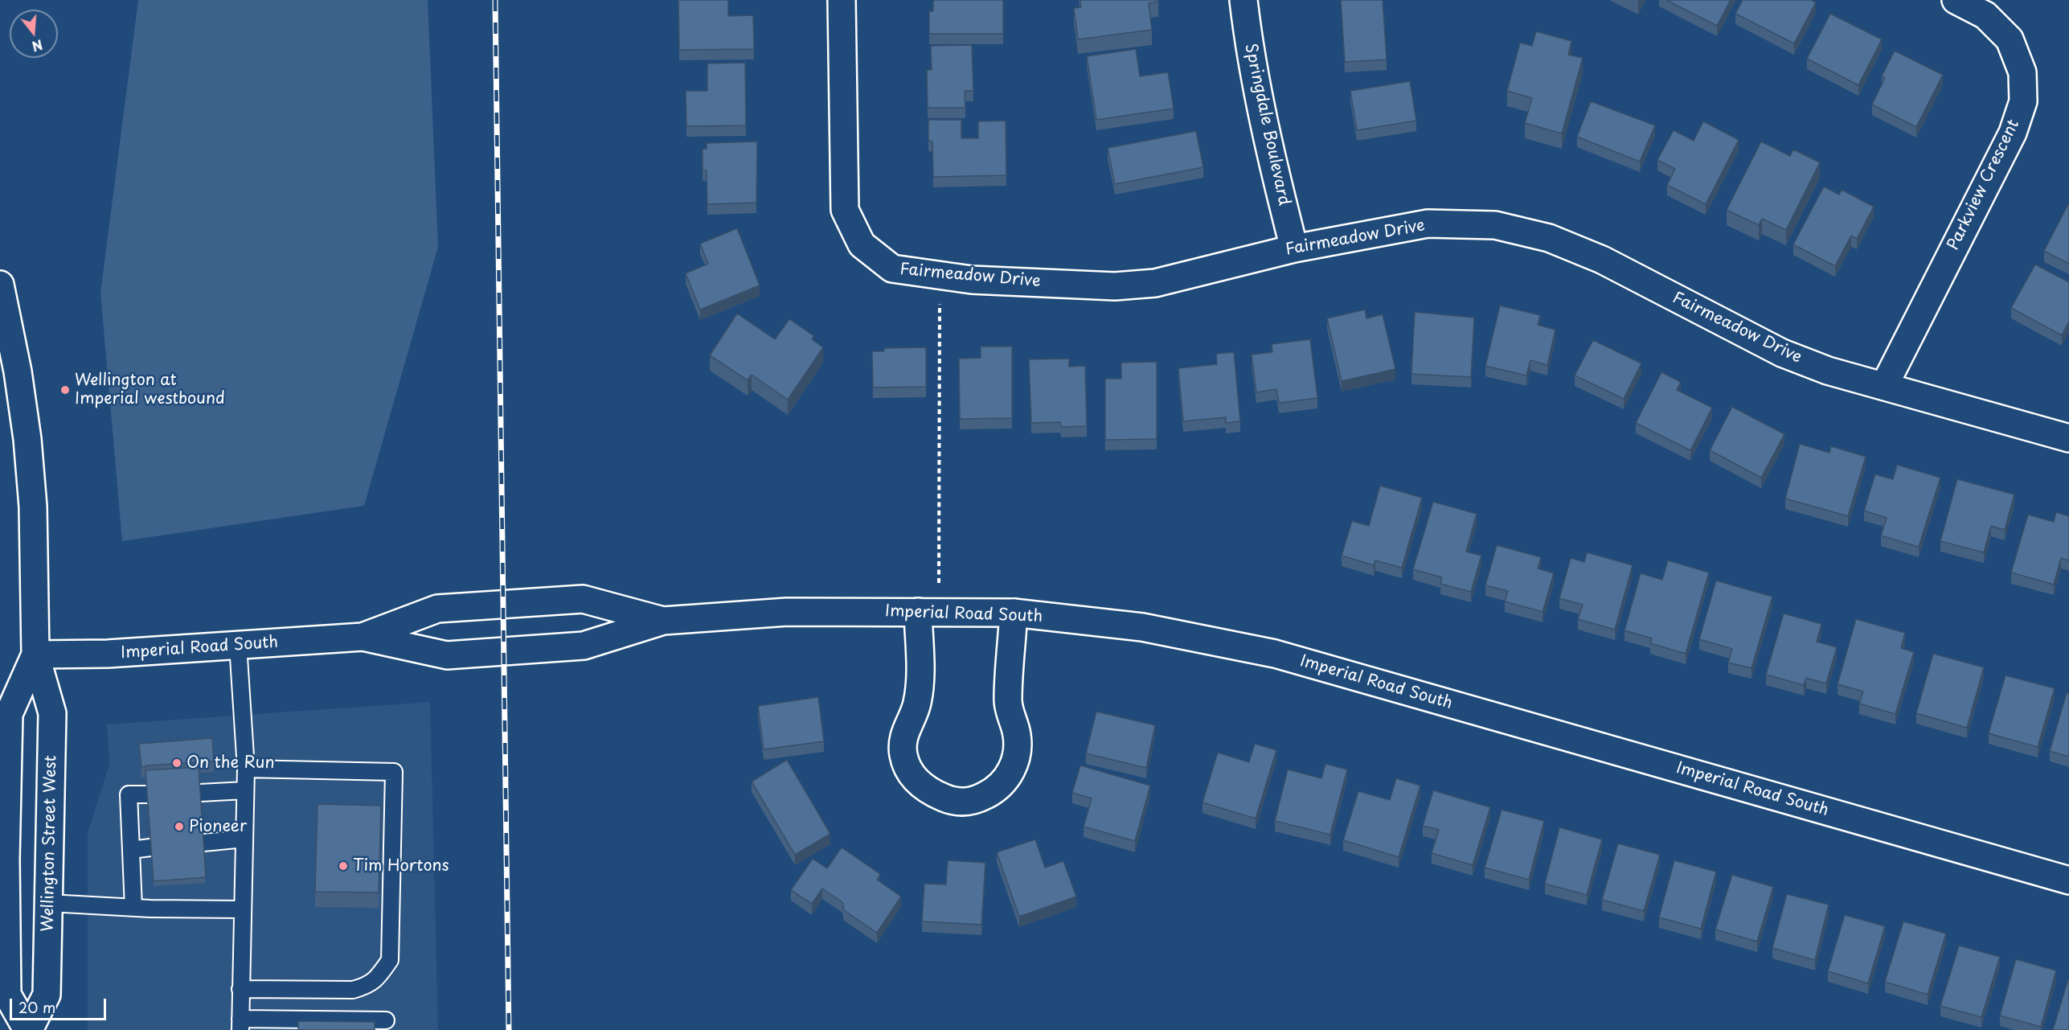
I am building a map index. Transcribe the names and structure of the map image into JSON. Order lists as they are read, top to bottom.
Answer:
{
  "streets": {
    "street": [
      "Springdale Boulevard",
      "Parkview Crescent",
      "Fairmeadow Drive",
      "Imperial Road South",
      "Wellington Street West"
    ]
  },
  "crossings": [
    ["Springdale Boulevard", "Fairmeadow Drive"],
    ["Parkview Crescent", "Fairmeadow Drive"],
    ["Imperial Road South", "Wellington Street West"]
  ],
  "places": [
    "Wellington at Imperial westbound",
    "On the Run",
    "Pioneer",
    "Tim Hortons"
  ],
  "scale_bar": "20 m",
  "north": "bottom"
}
